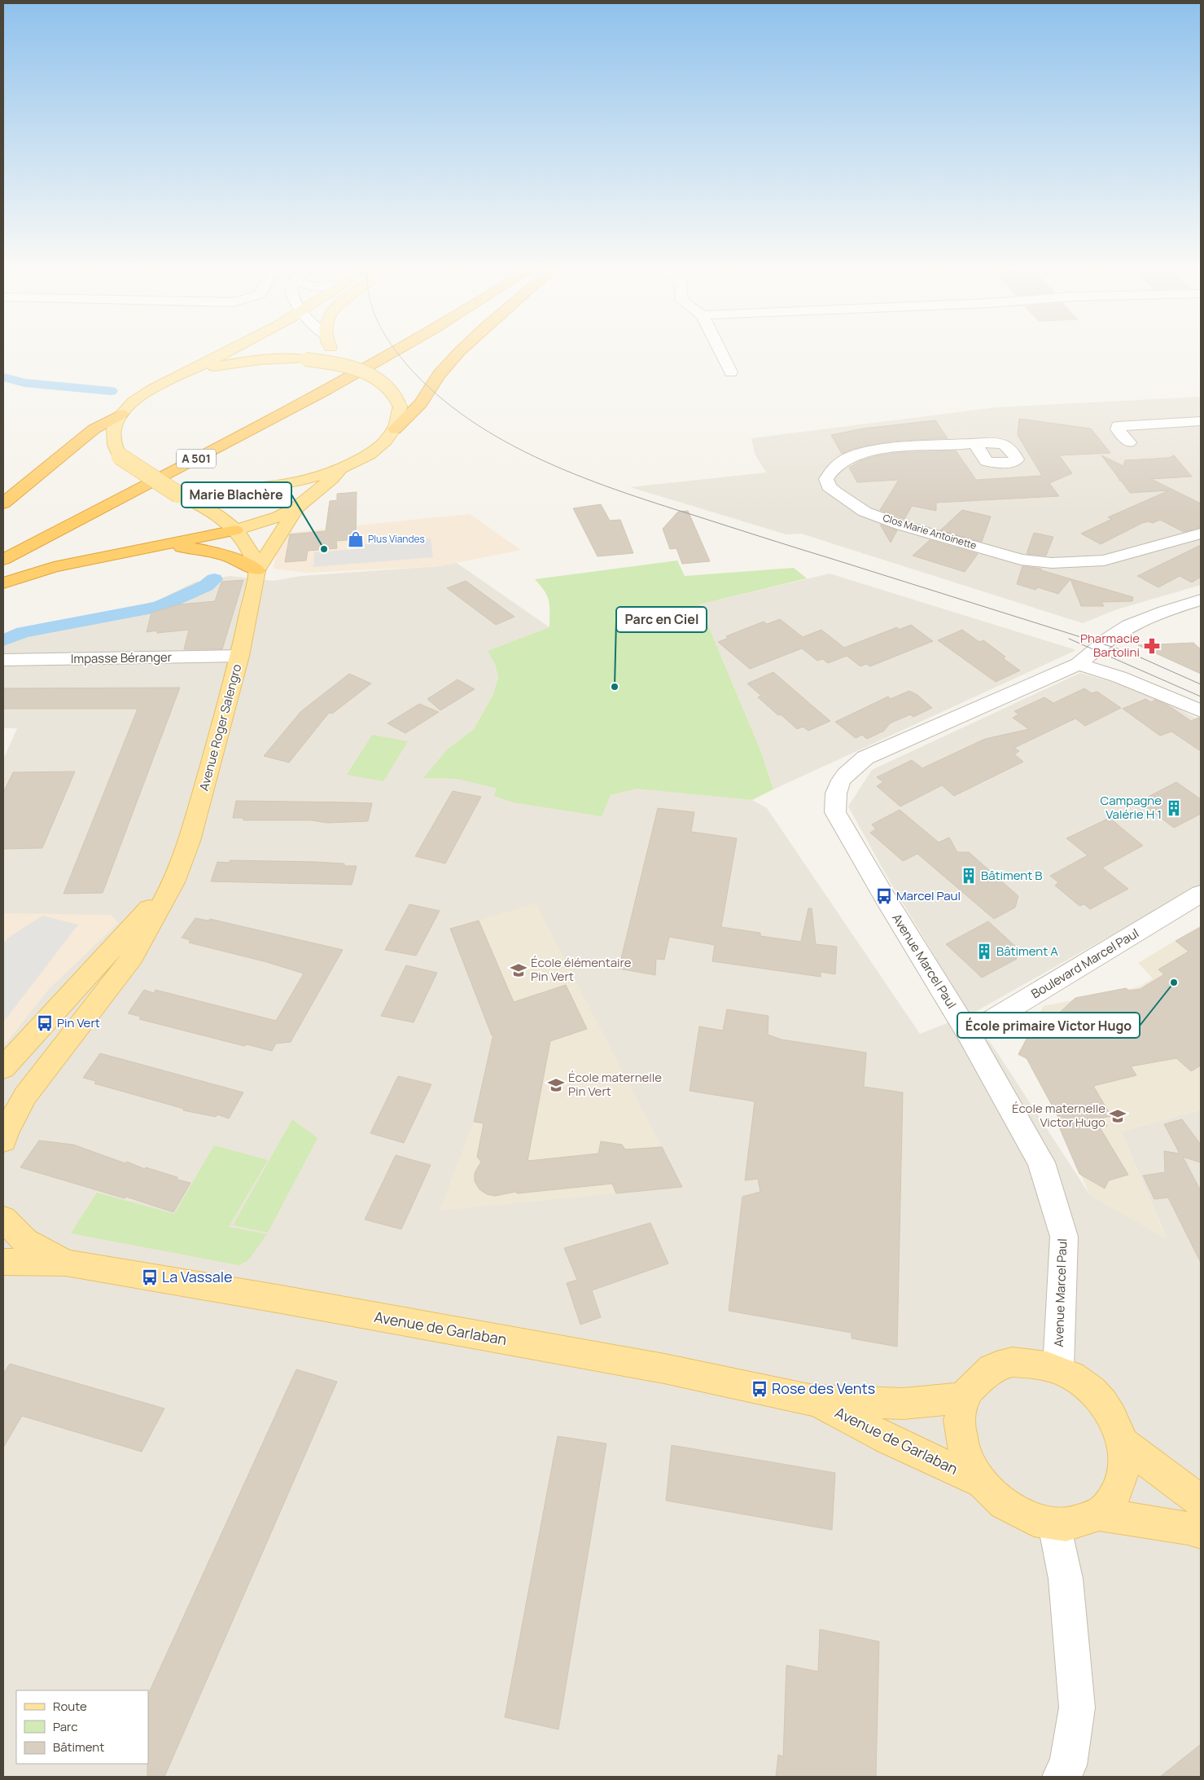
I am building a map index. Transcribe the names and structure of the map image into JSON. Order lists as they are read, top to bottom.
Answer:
{
  "streets": {
    "highway": ["A 501"],
    "main road": ["Avenue Roger Salengro", "Avenue de Garlaban"],
    "street": [
      "Clos Marie Antoinette",
      "Impasse Béranger",
      "Avenue Marcel Paul",
      "Boulevard Marcel Paul"
    ]
  },
  "crossings": [
    ["Impasse Béranger", "Avenue Roger Salengro"],
    ["Avenue Marcel Paul", "Boulevard Marcel Paul"]
  ],
  "places": {
    "shop": ["Plus Viandes"],
    "other": ["Marie Blachère", "Parc en Ciel", "École primaire Victor Hugo"],
    "pharmacy": ["Pharmacie Bartolini"],
    "building": ["Campagne Valérie H 1", "Bâtiment B", "Bâtiment A"],
    "bus stop": [
      "Marcel Paul",
      "Pin Vert",
      "La Vassale",
      "Rose des Vents"
    ],
    "school or university": ["École élémentaire Pin Vert", "École maternelle Pin Vert", "École maternelle Victor Hugo"]
  },
  "legend": ["Route", "Parc", "Bâtiment"]
}
